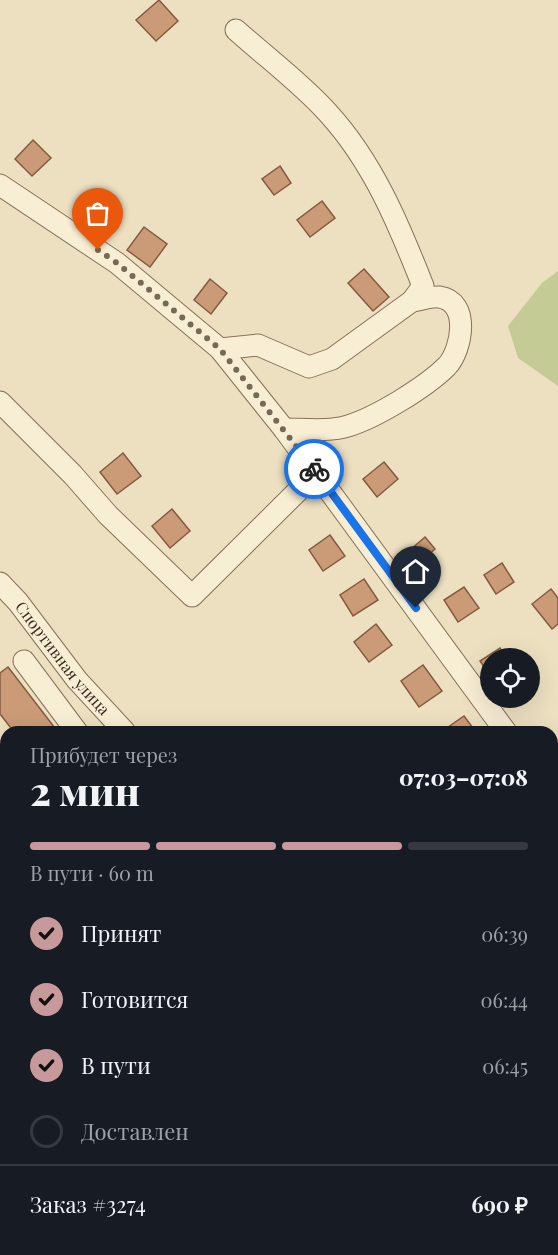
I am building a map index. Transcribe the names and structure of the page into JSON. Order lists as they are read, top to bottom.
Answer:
{
  "streets": {
    "street": ["Спортивная улица"]
  },
  "page": {
    "heading": ["2 мин", "Прибудет через", "07:03–07:08"],
    "panel": ["Заказ #3274", "690 ₽"],
    "bar": "В пути · 60 m",
    "list": [
      ["Принят", "06:39"],
      ["Готовится", "06:44"],
      ["В пути", "06:45"],
      "Доставлен"
    ]
  }
}
